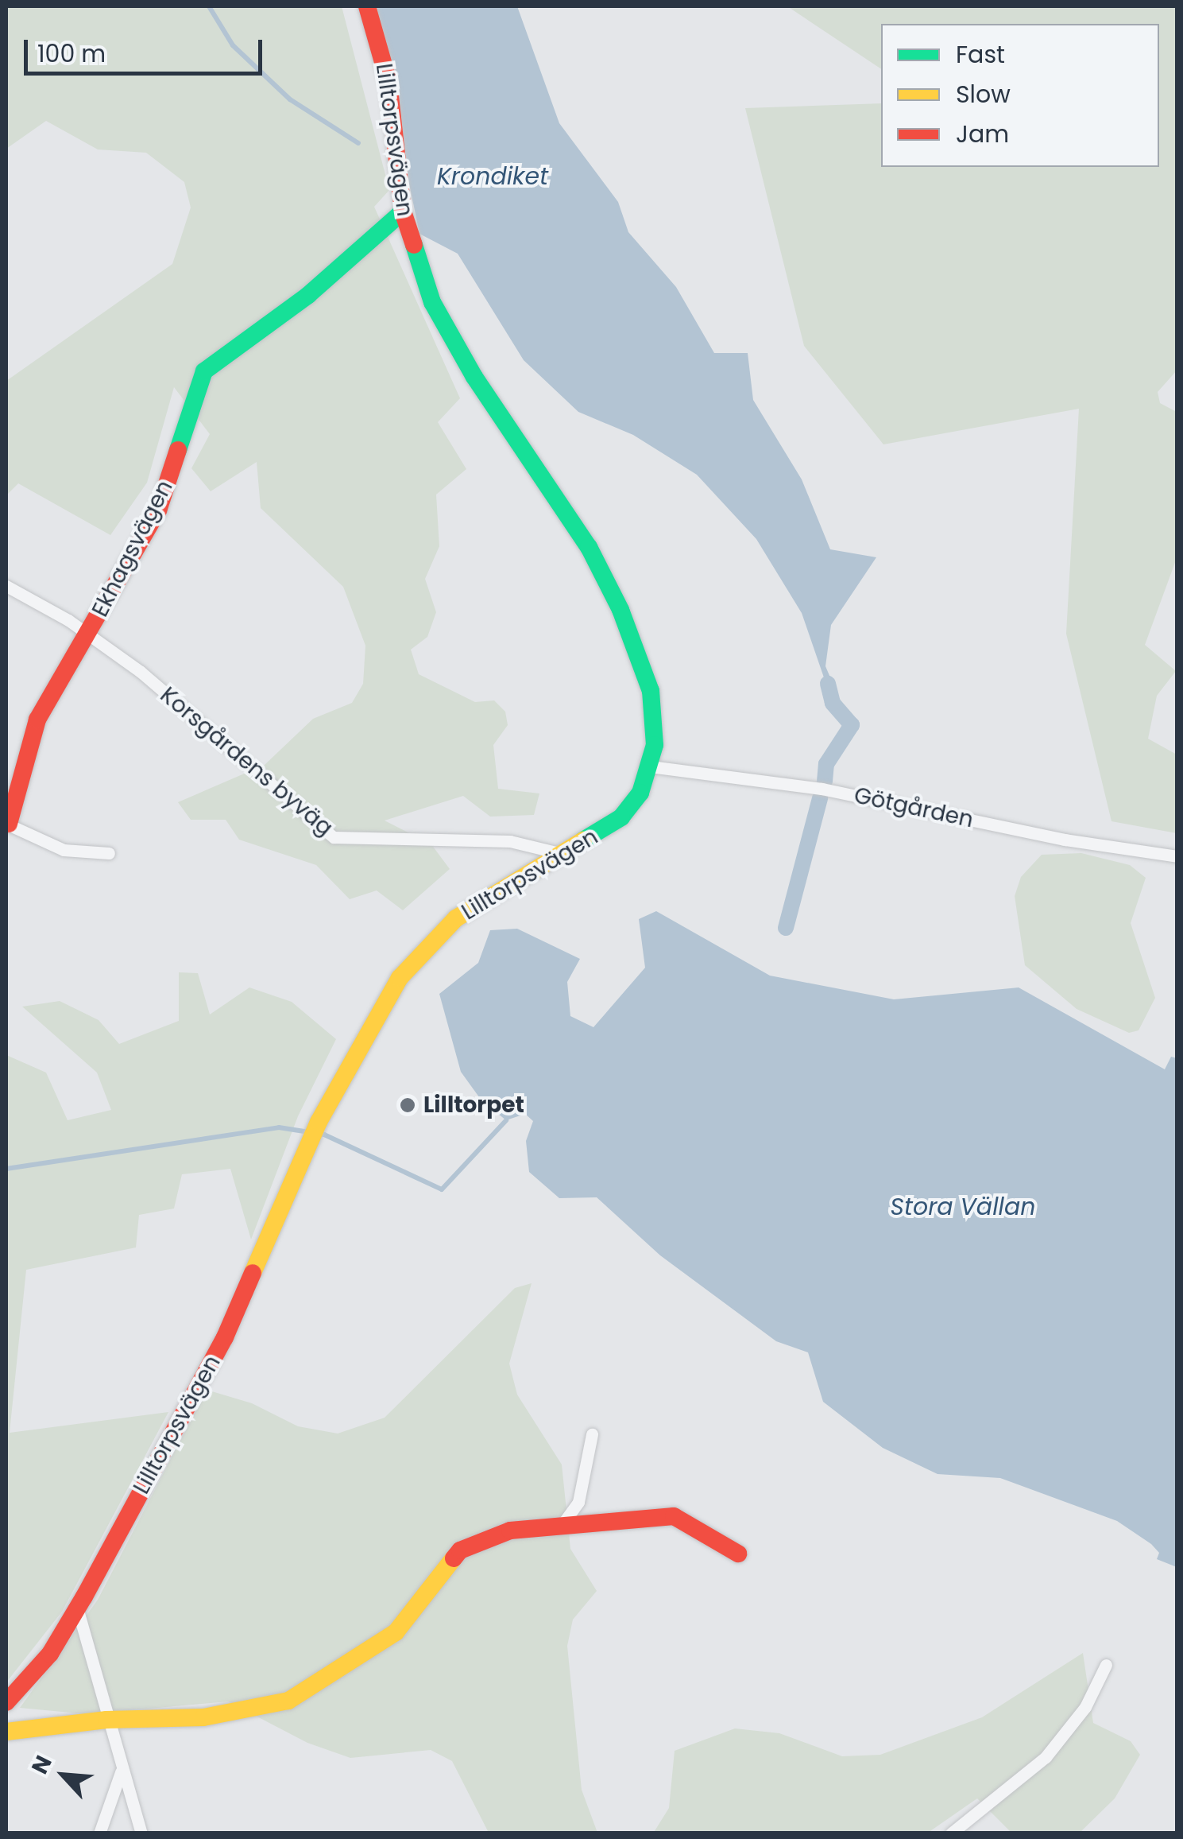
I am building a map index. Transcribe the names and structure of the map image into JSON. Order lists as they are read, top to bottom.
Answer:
{
  "streets": {
    "street": [
      "Lilltorpsvägen",
      "Ekhagsvägen",
      "Korsgårdens byväg",
      "Götgården"
    ]
  },
  "crossings": [
    ["Lilltorpsvägen", "Ekhagsvägen"],
    ["Lilltorpsvägen", "Korsgårdens byväg"],
    ["Lilltorpsvägen", "Götgården"],
    ["Ekhagsvägen", "Korsgårdens byväg"]
  ],
  "water": ["Krondiket", "Stora Vällan"],
  "places": ["Lilltorpet"],
  "legend": ["Fast", "Slow", "Jam"],
  "scale_bar": "100 m",
  "north": "top left"
}
